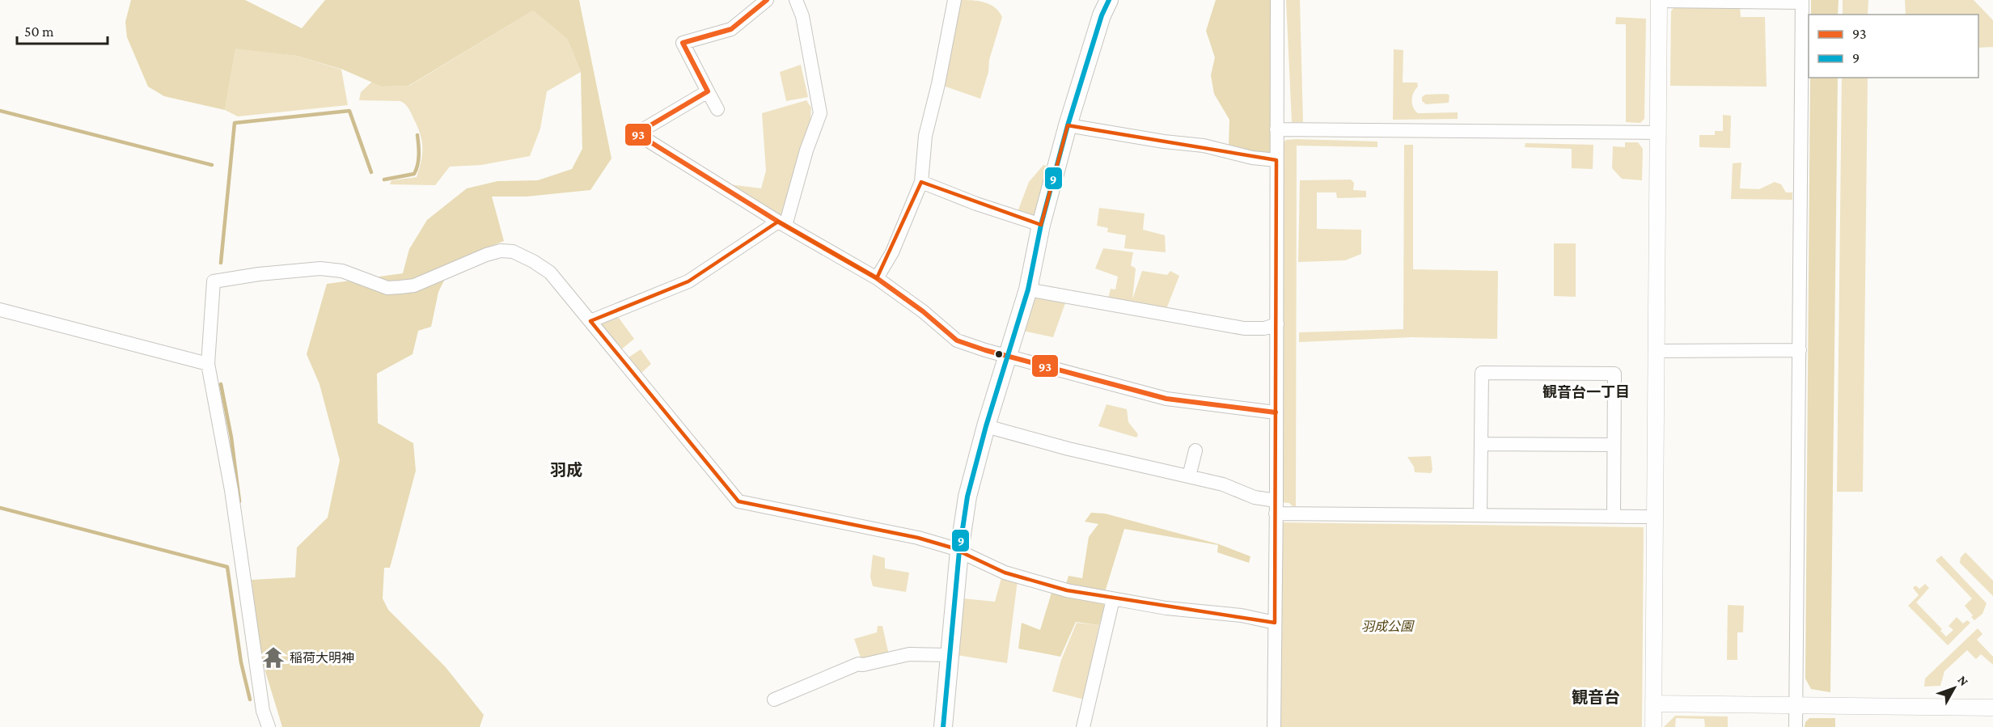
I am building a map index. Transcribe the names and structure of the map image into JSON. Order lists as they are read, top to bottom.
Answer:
{
  "districts": ["観音台一丁目", "羽成", "観音台"],
  "parks": ["羽成公園"],
  "places": {
    "temple": ["稲荷大明神"]
  },
  "lines": ["transit line 93", "transit line 9"],
  "legend": ["93", "9"],
  "scale_bar": "50 m",
  "north": "top right"
}
